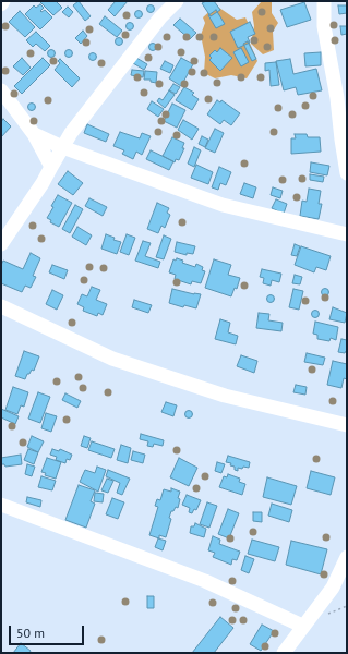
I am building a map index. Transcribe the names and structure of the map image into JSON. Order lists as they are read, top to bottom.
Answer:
{
  "scale_bar": "50 m"
}
